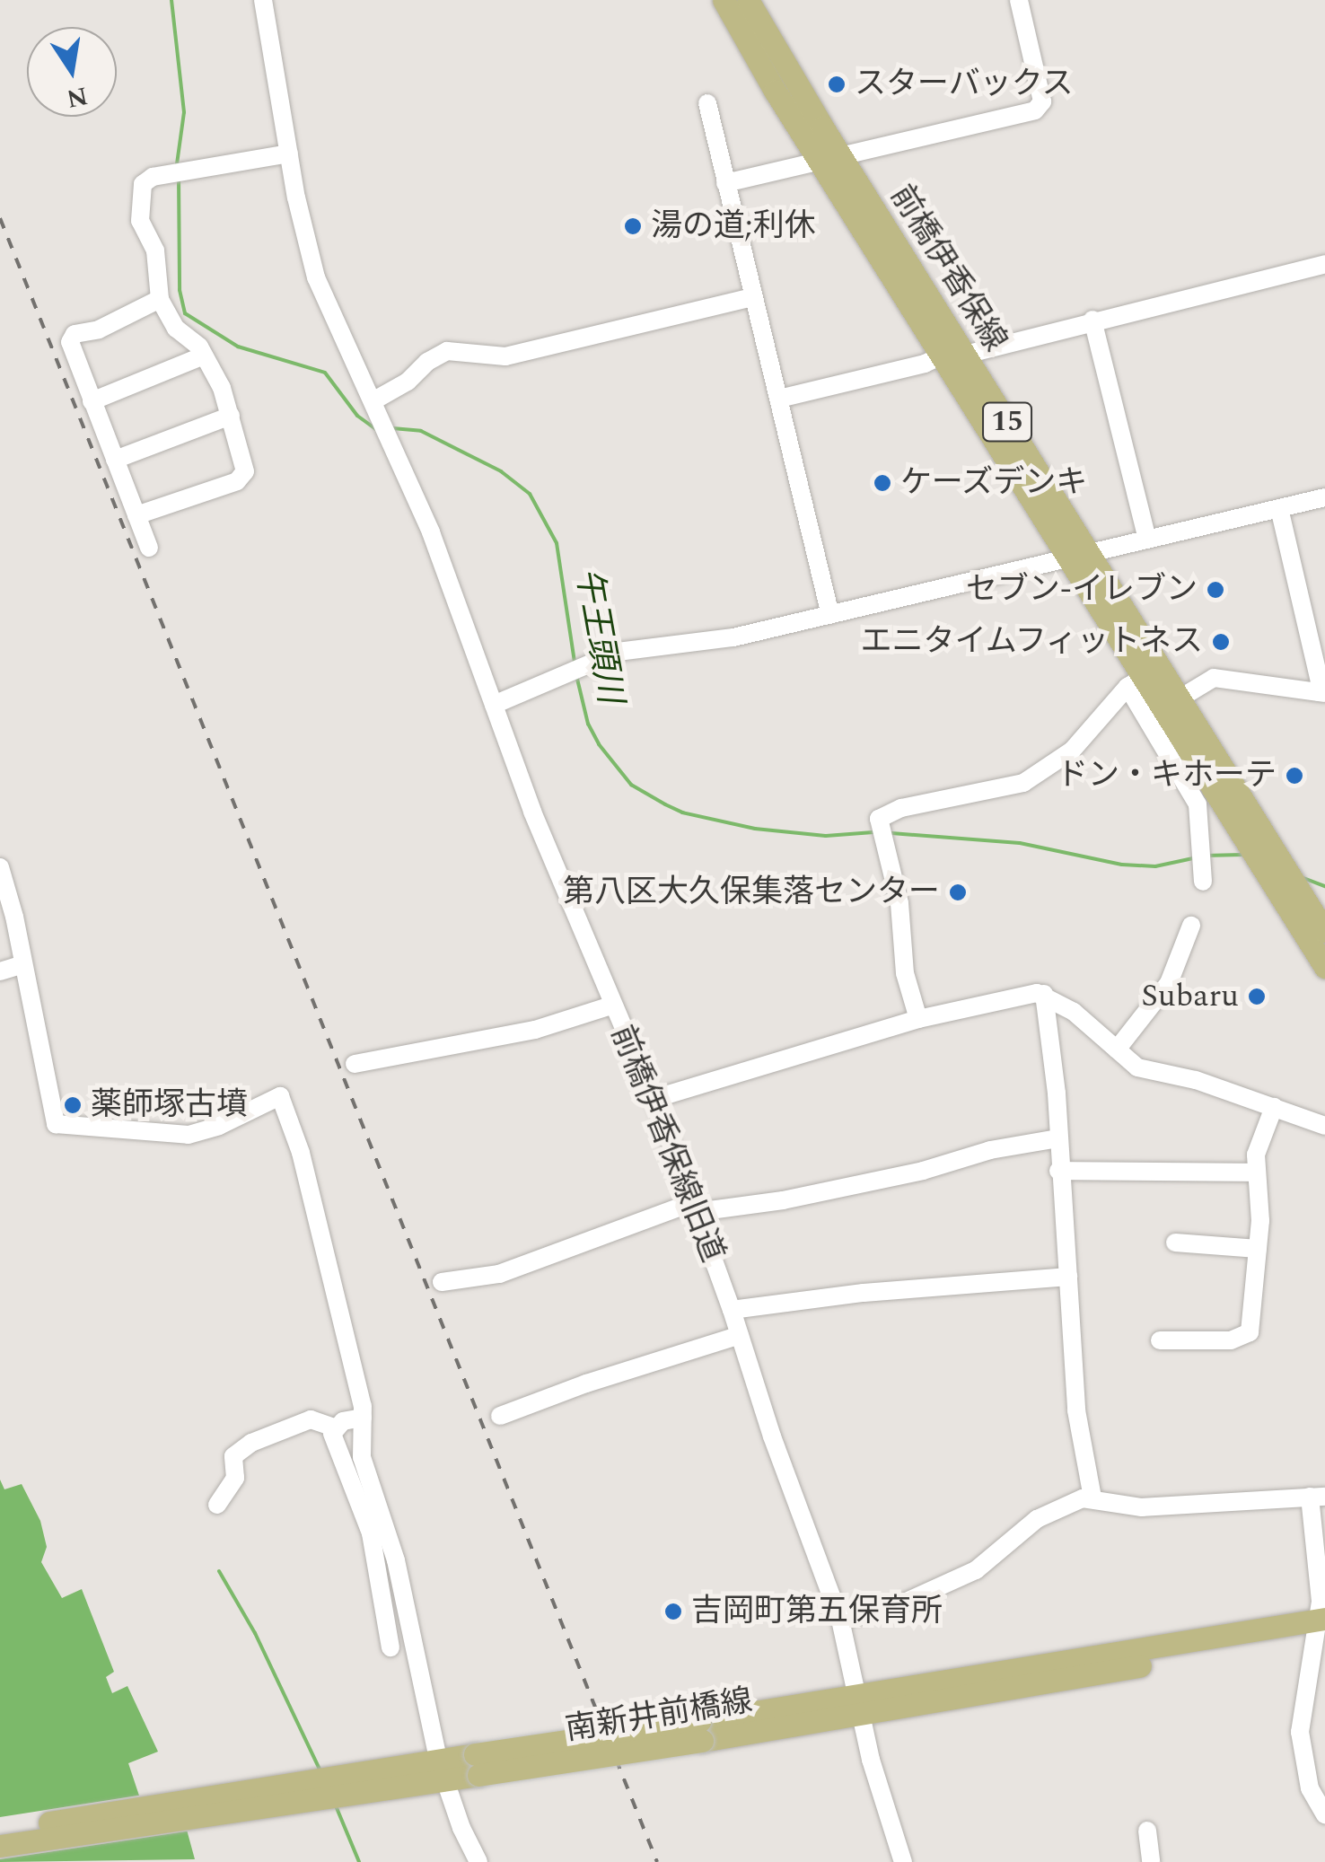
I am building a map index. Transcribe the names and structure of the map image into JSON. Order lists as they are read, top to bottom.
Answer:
{
  "streets": {
    "main road": ["前橋伊香保線", "15", "南新井前橋線"],
    "street": ["前橋伊香保線旧道"]
  },
  "crossings": [
    ["前橋伊香保線", "15"],
    ["前橋伊香保線旧道", "南新井前橋線"]
  ],
  "water": ["午王頭川"],
  "places": [
    "スターバックス",
    "湯の道;利休",
    "ケーズデンキ",
    "セブン-イレブン",
    "エニタイムフィットネス",
    "ドン・キホーテ",
    "第八区大久保集落センター",
    "Subaru",
    "薬師塚古墳",
    "吉岡町第五保育所"
  ],
  "north": "bottom"
}
